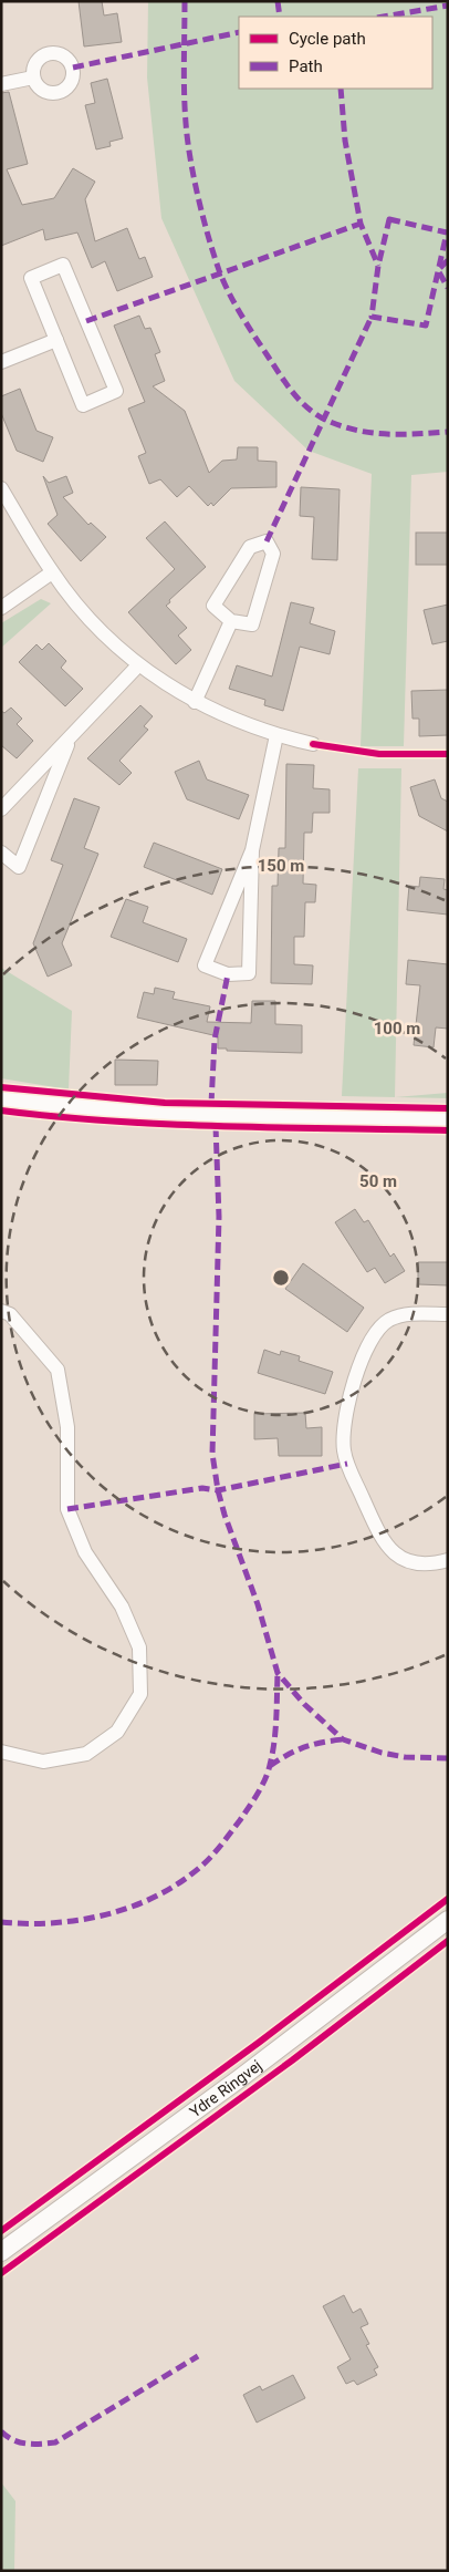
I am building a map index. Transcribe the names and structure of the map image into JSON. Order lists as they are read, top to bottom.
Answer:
{
  "streets": {
    "street": ["Ydre Ringvej"]
  },
  "legend": ["Cycle path", "Path"],
  "rings": ["150 m", "100 m", "50 m"]
}
